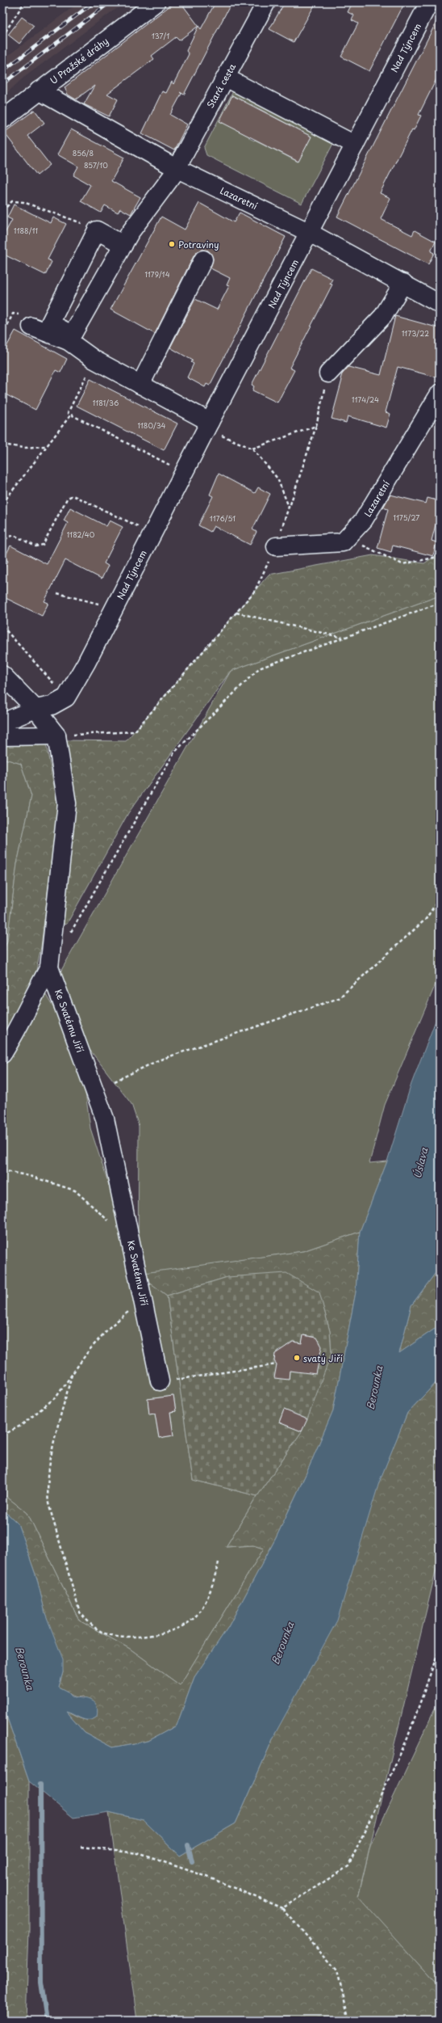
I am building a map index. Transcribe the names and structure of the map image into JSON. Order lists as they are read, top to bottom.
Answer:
{
  "streets": {
    "street": [
      "Nad Týncem",
      "U Pražské dráhy",
      "Stará cesta",
      "Lazaretní",
      "Ke Svatému Jiří"
    ]
  },
  "crossings": [
    ["Nad Týncem", "Lazaretní"],
    ["U Pražské dráhy", "Lazaretní"],
    ["Stará cesta", "Lazaretní"]
  ],
  "water": ["Úslava", "Berounka"],
  "places": ["Potraviny", "svatý Jiří"],
  "house_numbers": [
    "137/1",
    "856/8",
    "857/10",
    "1188/11",
    "1179/14",
    "1173/22",
    "1174/24",
    "1181/36",
    "1180/34",
    "1175/27",
    "1176/51",
    "1182/40"
  ]
}
